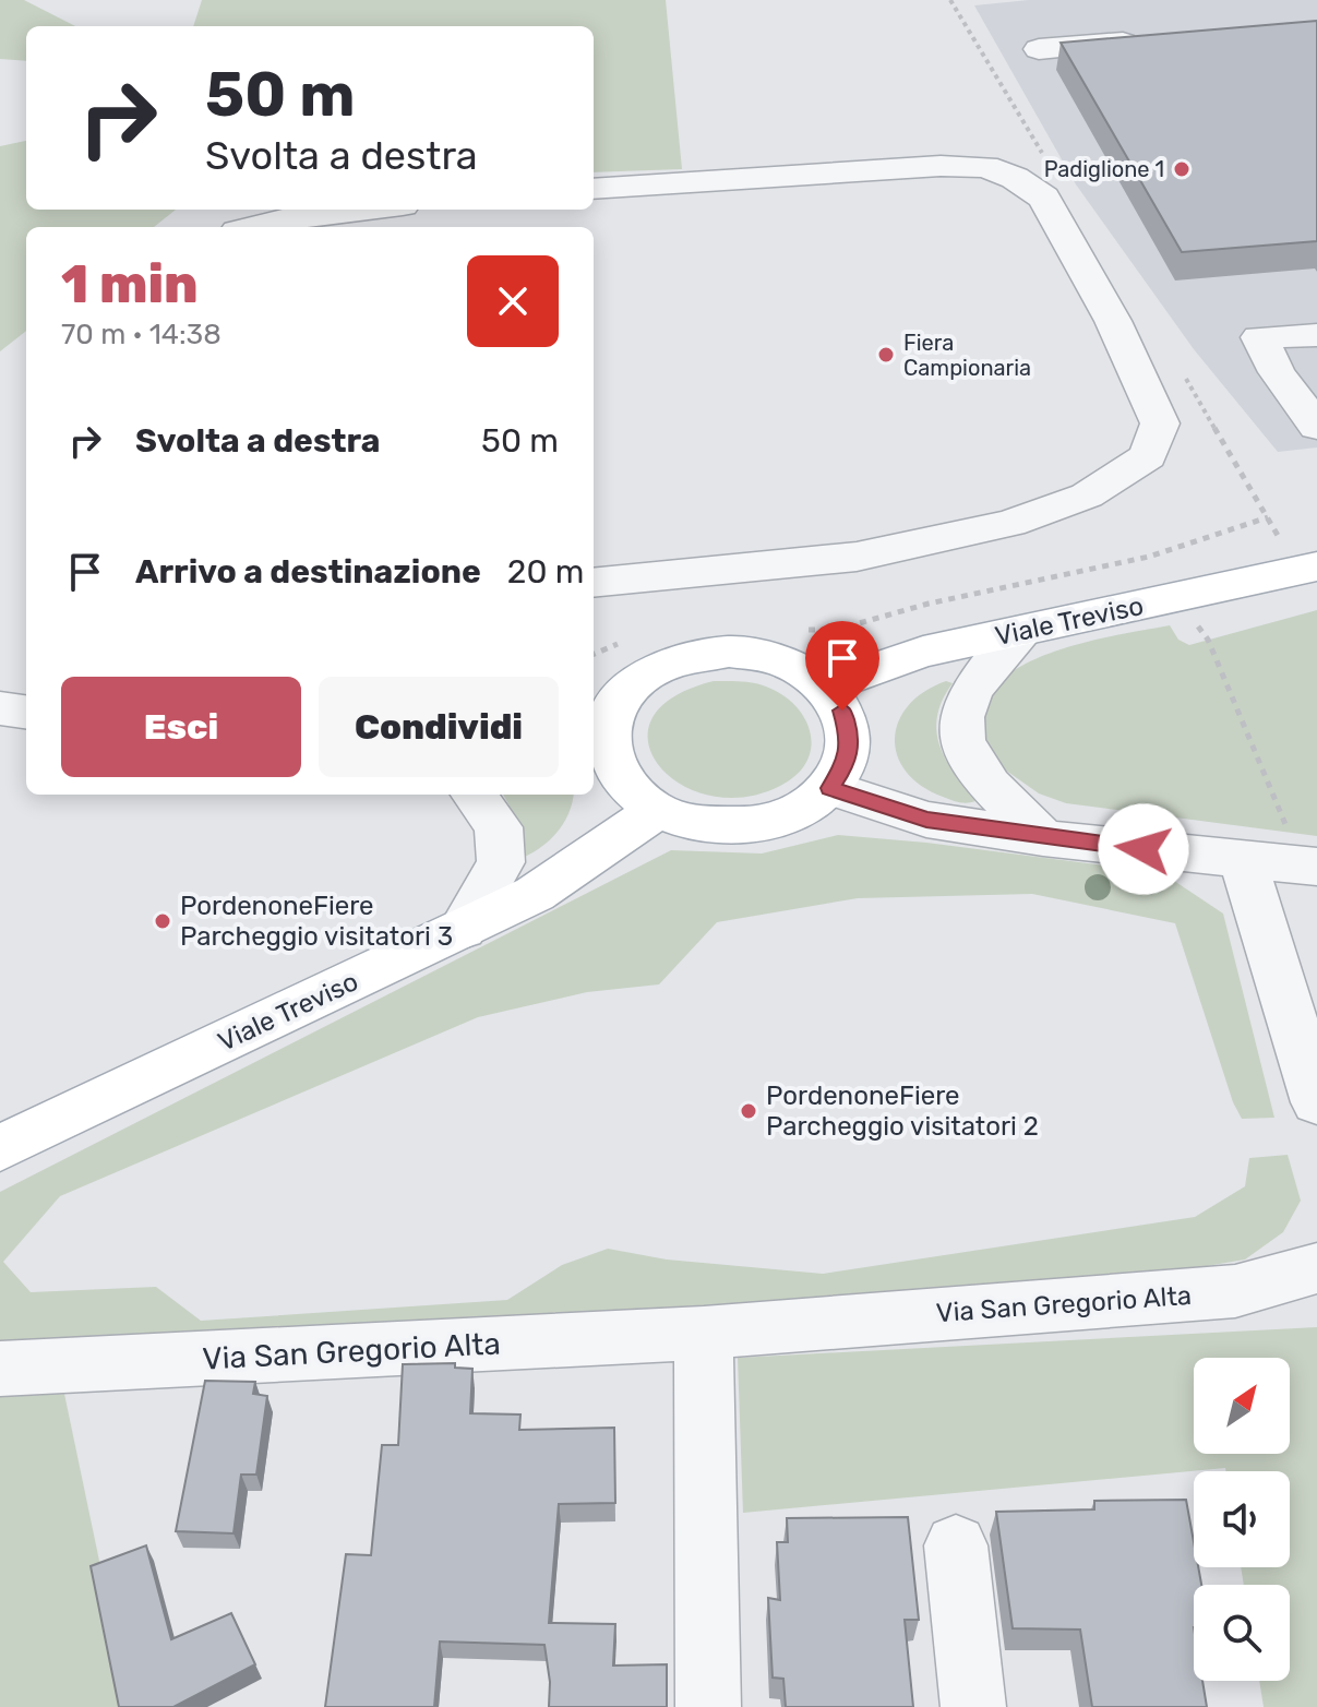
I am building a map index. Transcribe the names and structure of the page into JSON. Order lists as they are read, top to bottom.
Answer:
{
  "streets": {
    "main road": ["Viale Treviso"],
    "street": ["Via San Gregorio Alta"]
  },
  "places": [
    "Padiglione 1",
    "Fiera Campionaria",
    "PordenoneFiere Parcheggio visitatori 3",
    "PordenoneFiere Parcheggio visitatori 2"
  ],
  "north": "top right",
  "page": {
    "turn": ["50 m", "Svolta a destra"],
    "heading": ["1 min", "70 m · 14:38"],
    "list": [
      {
        "name": "Svolta a destra",
        "value": "50 m"
      },
      {
        "name": "Arrivo a destinazione",
        "value": "20 m"
      }
    ],
    "buttons": ["Esci", "Condividi"]
  }
}
